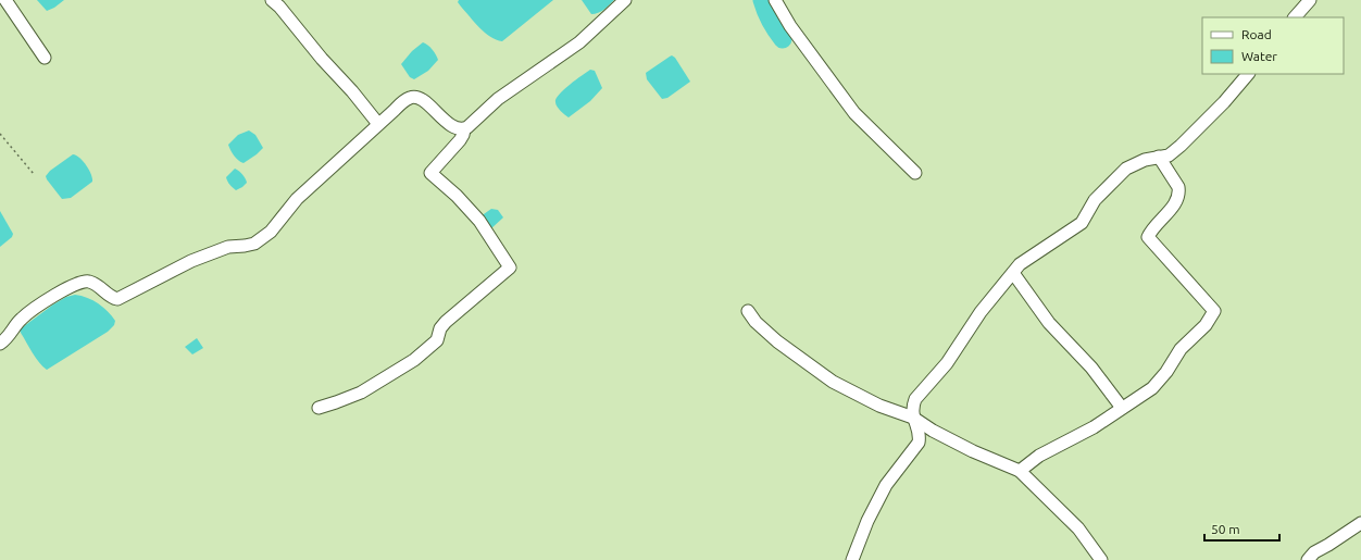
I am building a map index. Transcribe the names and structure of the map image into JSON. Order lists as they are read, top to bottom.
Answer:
{
  "legend": ["Road", "Water"],
  "scale_bar": "50 m"
}
